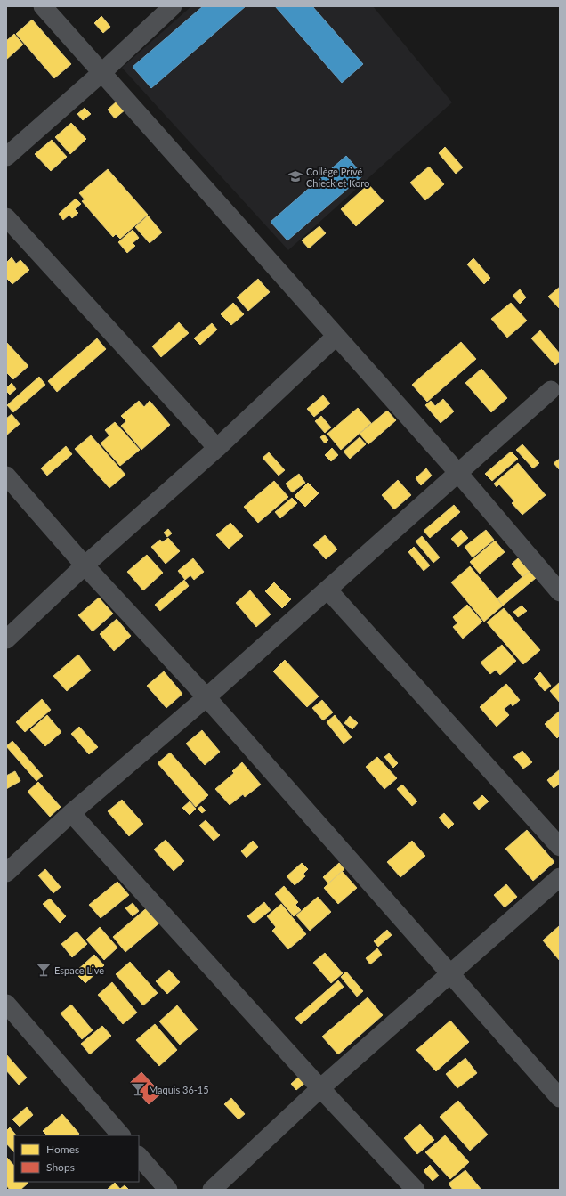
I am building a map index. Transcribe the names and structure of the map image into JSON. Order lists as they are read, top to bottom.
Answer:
{
  "places": {
    "school or university": ["Collège Privé Chieck et Koro"],
    "bar": ["Espace Live", "Maquis 36-15"]
  },
  "legend": ["Homes", "Shops"]
}
